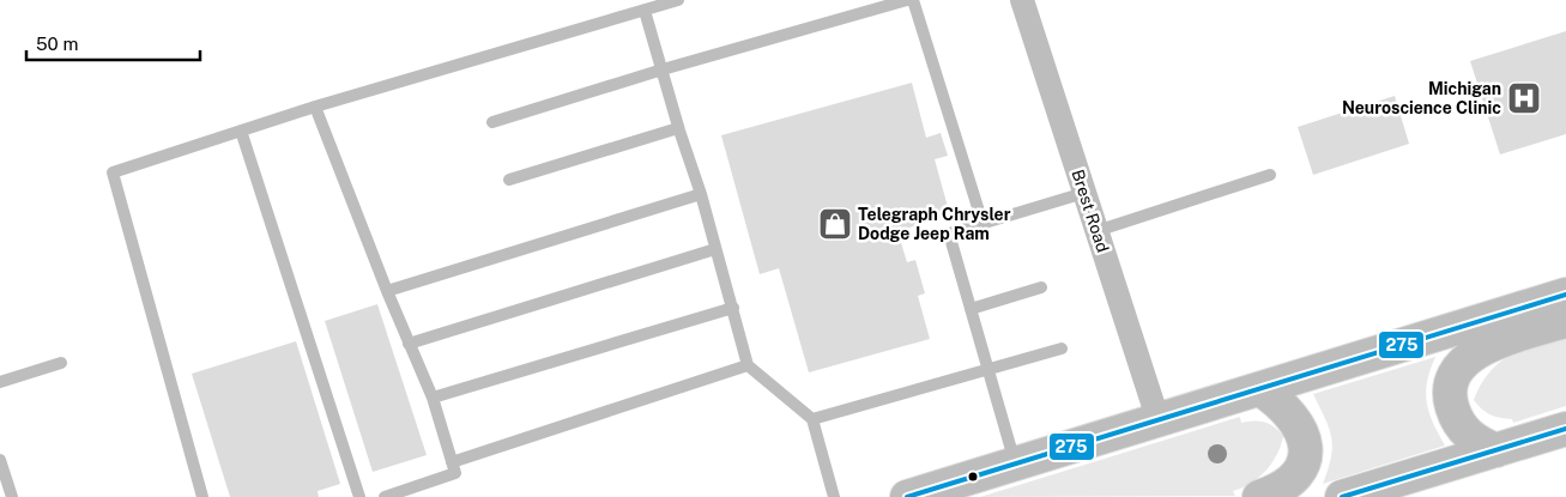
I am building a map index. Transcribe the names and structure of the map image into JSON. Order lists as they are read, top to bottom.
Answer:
{
  "streets": {
    "street": ["Brest Road"]
  },
  "places": {
    "hospital": ["Michigan Neuroscience Clinic"],
    "shop": ["Telegraph Chrysler Dodge Jeep Ram"]
  },
  "lines": ["transit line 275"],
  "scale_bar": "50 m"
}
